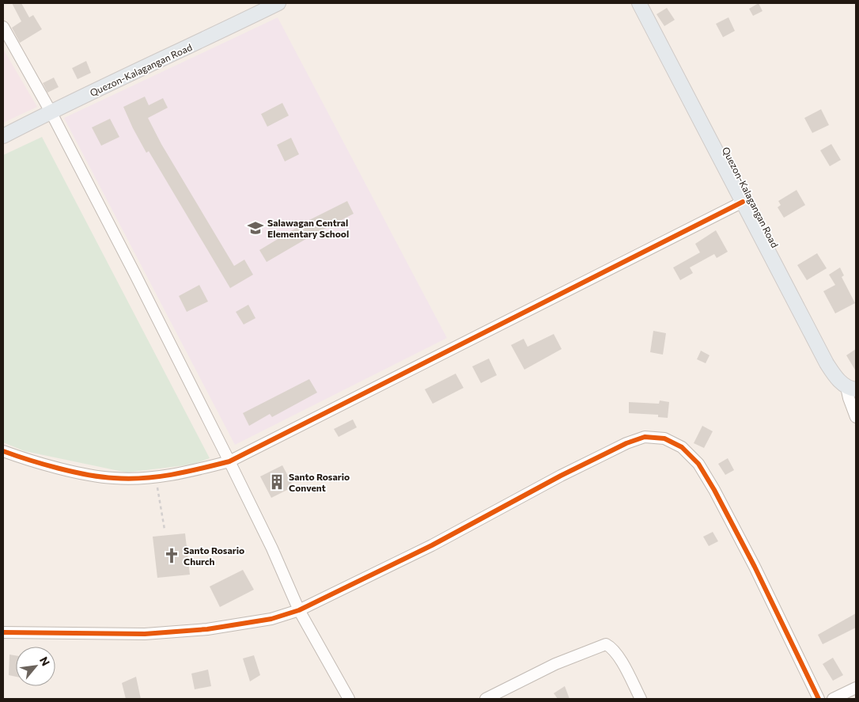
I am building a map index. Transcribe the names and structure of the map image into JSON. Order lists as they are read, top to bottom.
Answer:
{
  "streets": {
    "main road": ["Quezon-Kalagangan Road"]
  },
  "places": {
    "school or university": ["Salawagan Central Elementary School"],
    "building": ["Santo Rosario Convent"],
    "church": ["Santo Rosario Church"]
  },
  "north": "top right"
}
